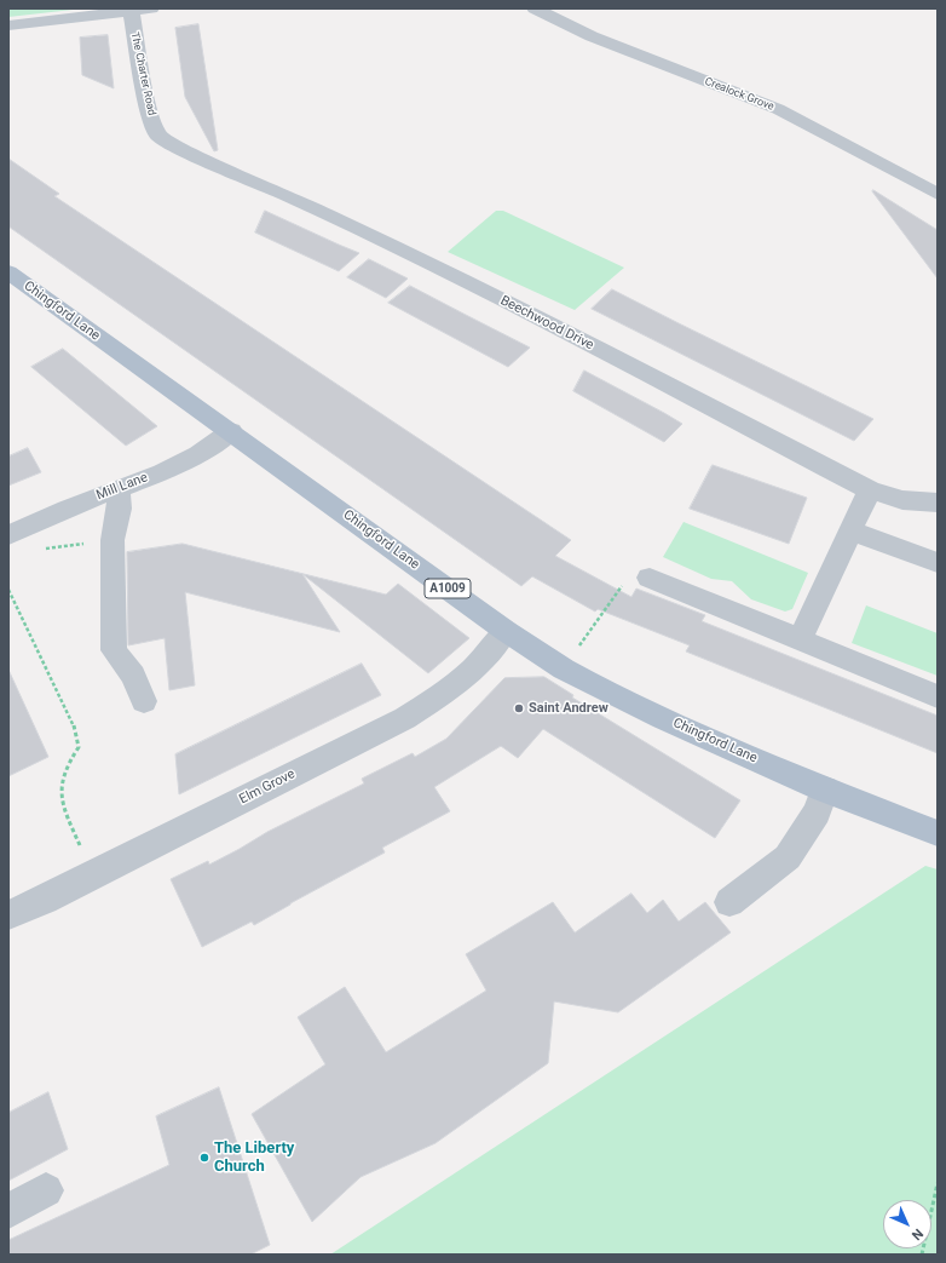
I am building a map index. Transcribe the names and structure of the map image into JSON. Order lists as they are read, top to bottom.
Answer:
{
  "streets": {
    "main road": ["Chingford Lane", "A1009"],
    "street": [
      "The Charter Road",
      "Crealock Grove",
      "Beechwood Drive",
      "Mill Lane",
      "Elm Grove"
    ]
  },
  "crossings": [
    ["The Charter Road", "Beechwood Drive"],
    ["Chingford Lane", "Mill Lane"],
    ["Chingford Lane", "Elm Grove"]
  ],
  "places": ["Saint Andrew", "The Liberty Church"],
  "north": "bottom right"
}
